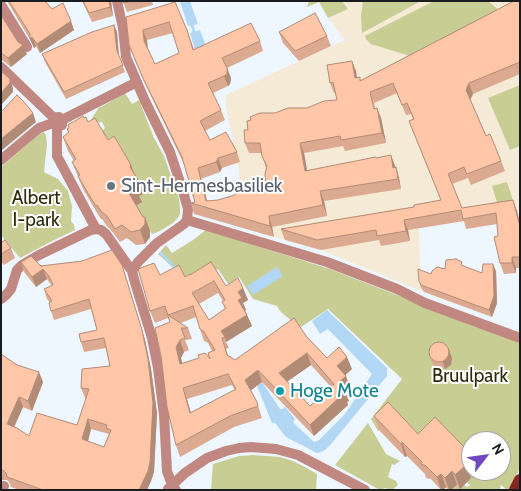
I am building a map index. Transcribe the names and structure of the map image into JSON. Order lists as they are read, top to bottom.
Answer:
{
  "parks": ["Albert I-park", "Bruulpark"],
  "places": ["Sint-Hermesbasiliek", "Hoge Mote"],
  "north": "top right"
}
